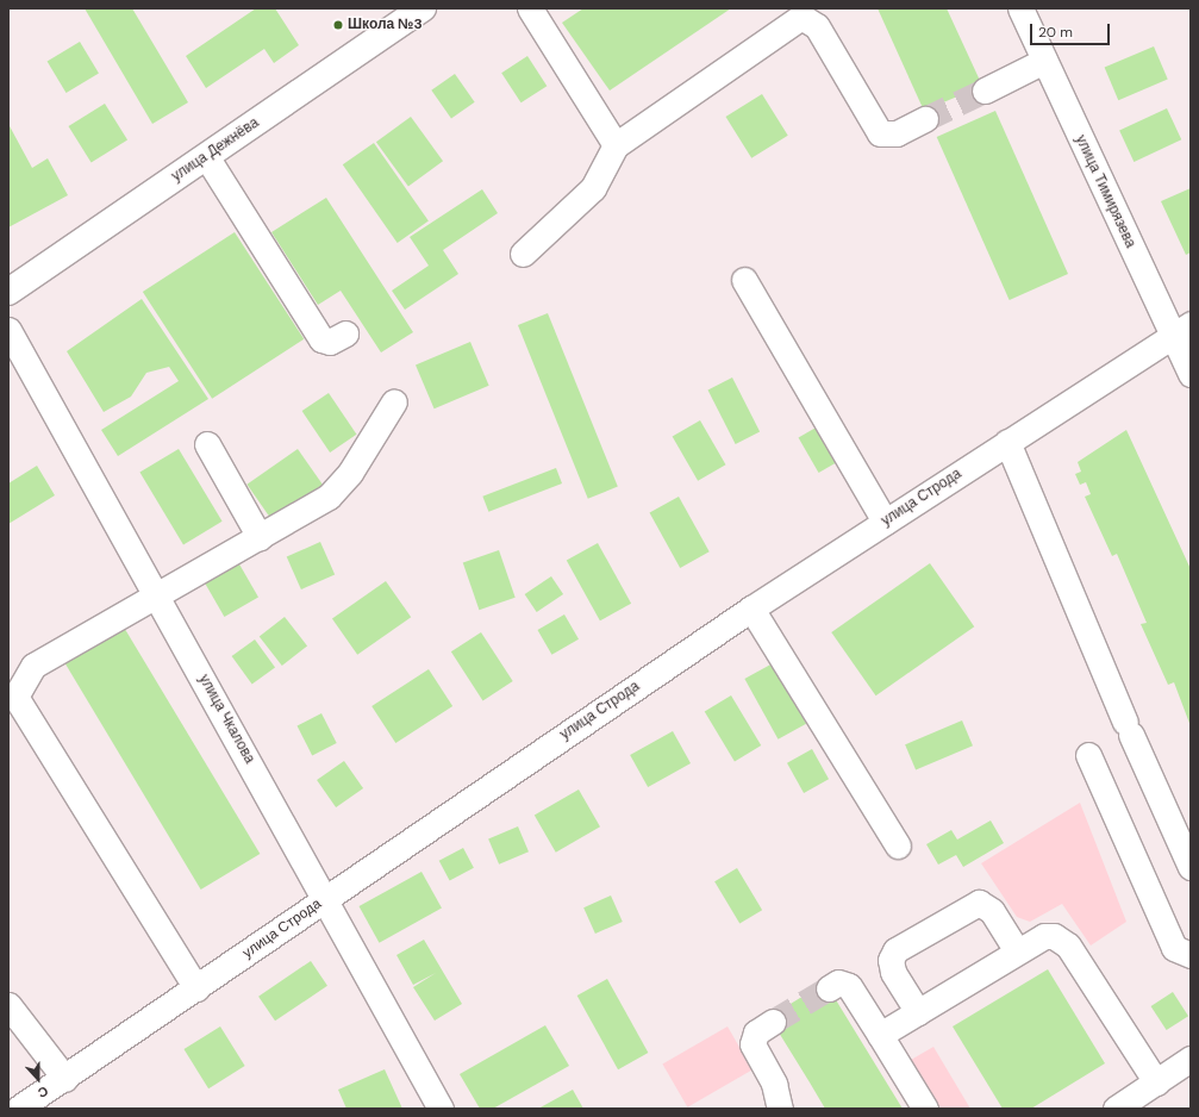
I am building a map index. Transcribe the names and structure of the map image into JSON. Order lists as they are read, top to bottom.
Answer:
{
  "streets": {
    "main road": ["улица Дежнёва"],
    "street": ["улица Тимирязева", "улица Строда", "улица Чкалова"]
  },
  "crossings": [
    ["улица Тимирязева", "улица Строда"],
    ["улица Строда", "улица Чкалова"]
  ],
  "places": ["Школа №3"],
  "scale_bar": "20 m",
  "north": "bottom"
}
